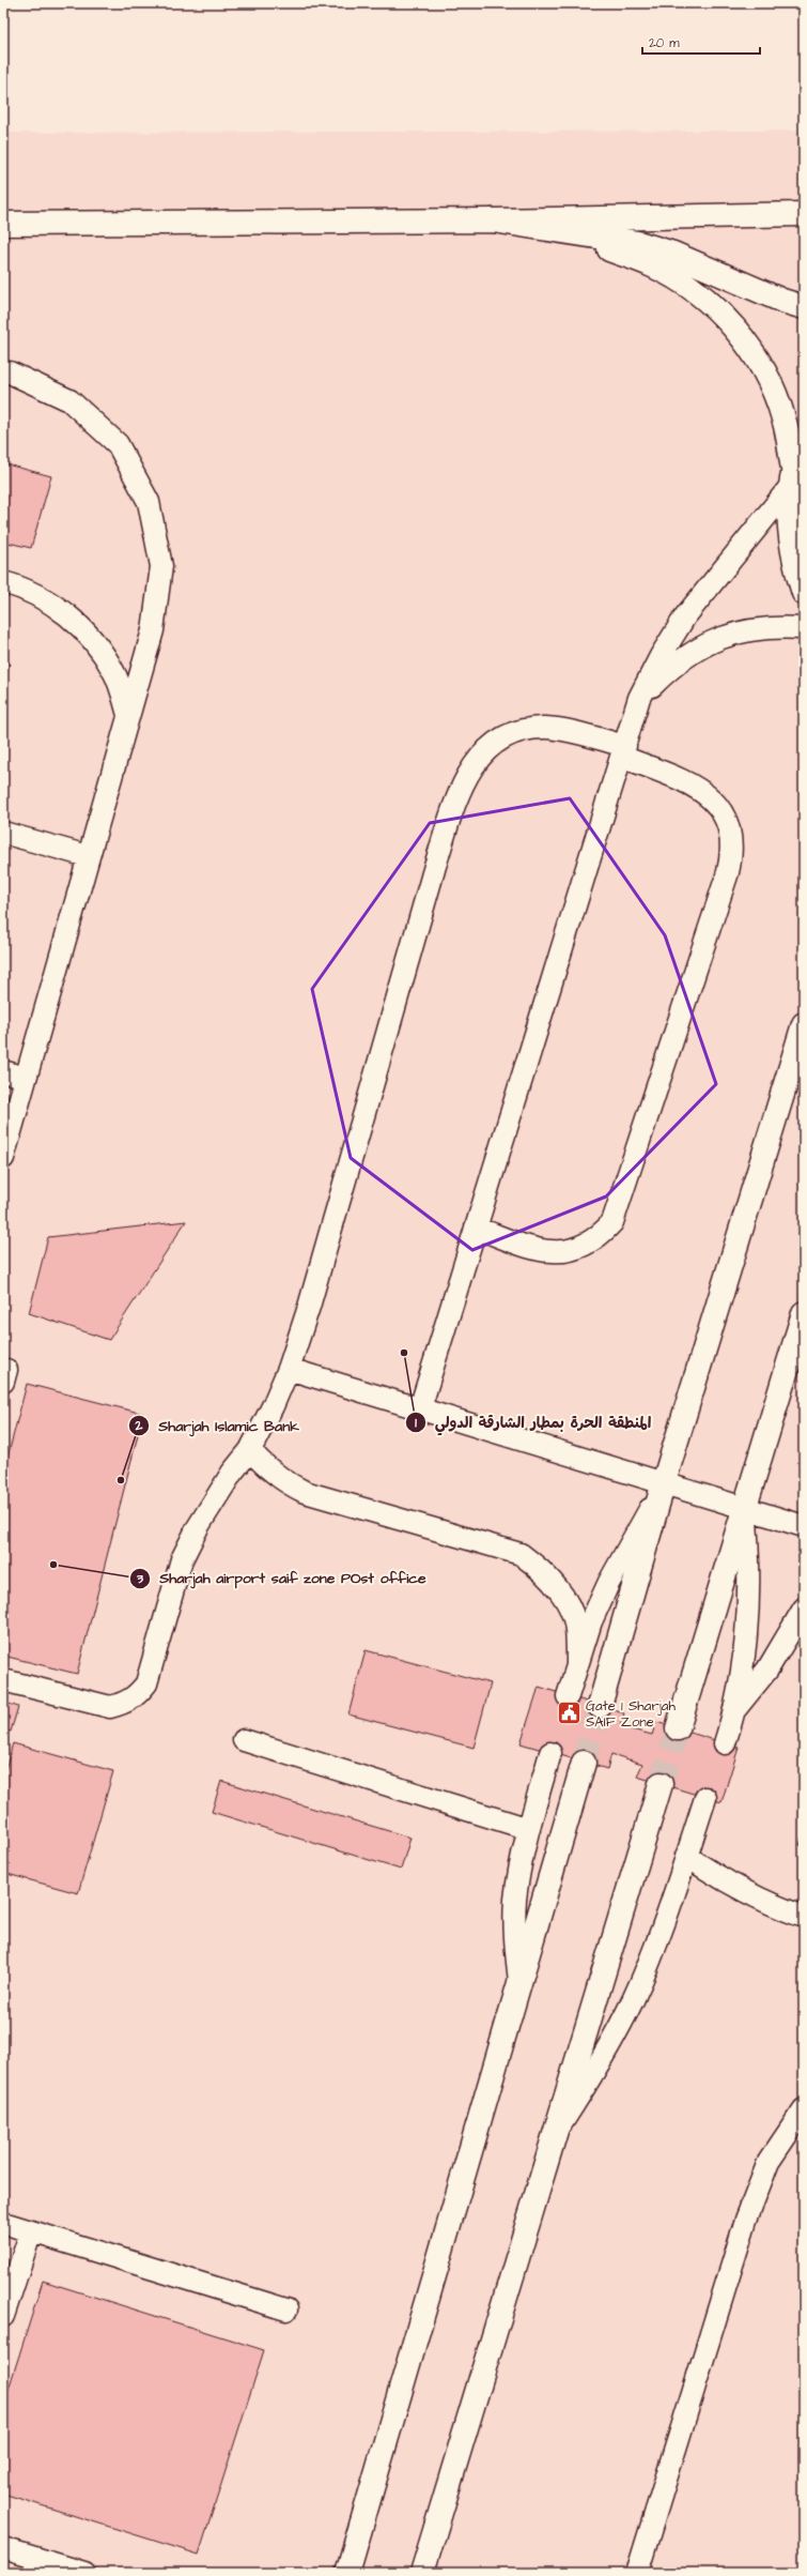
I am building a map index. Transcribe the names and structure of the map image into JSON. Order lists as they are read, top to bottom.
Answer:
{
  "places": {
    "other": ["المنطقة الحرة بمطار الشارقة الدولي", "Sharjah Islamic Bank", "Sharjah airport saif zone POst office"],
    "public building": ["Gate 1 Sharjah SAIF Zone"]
  },
  "scale_bar": "20 m"
}
